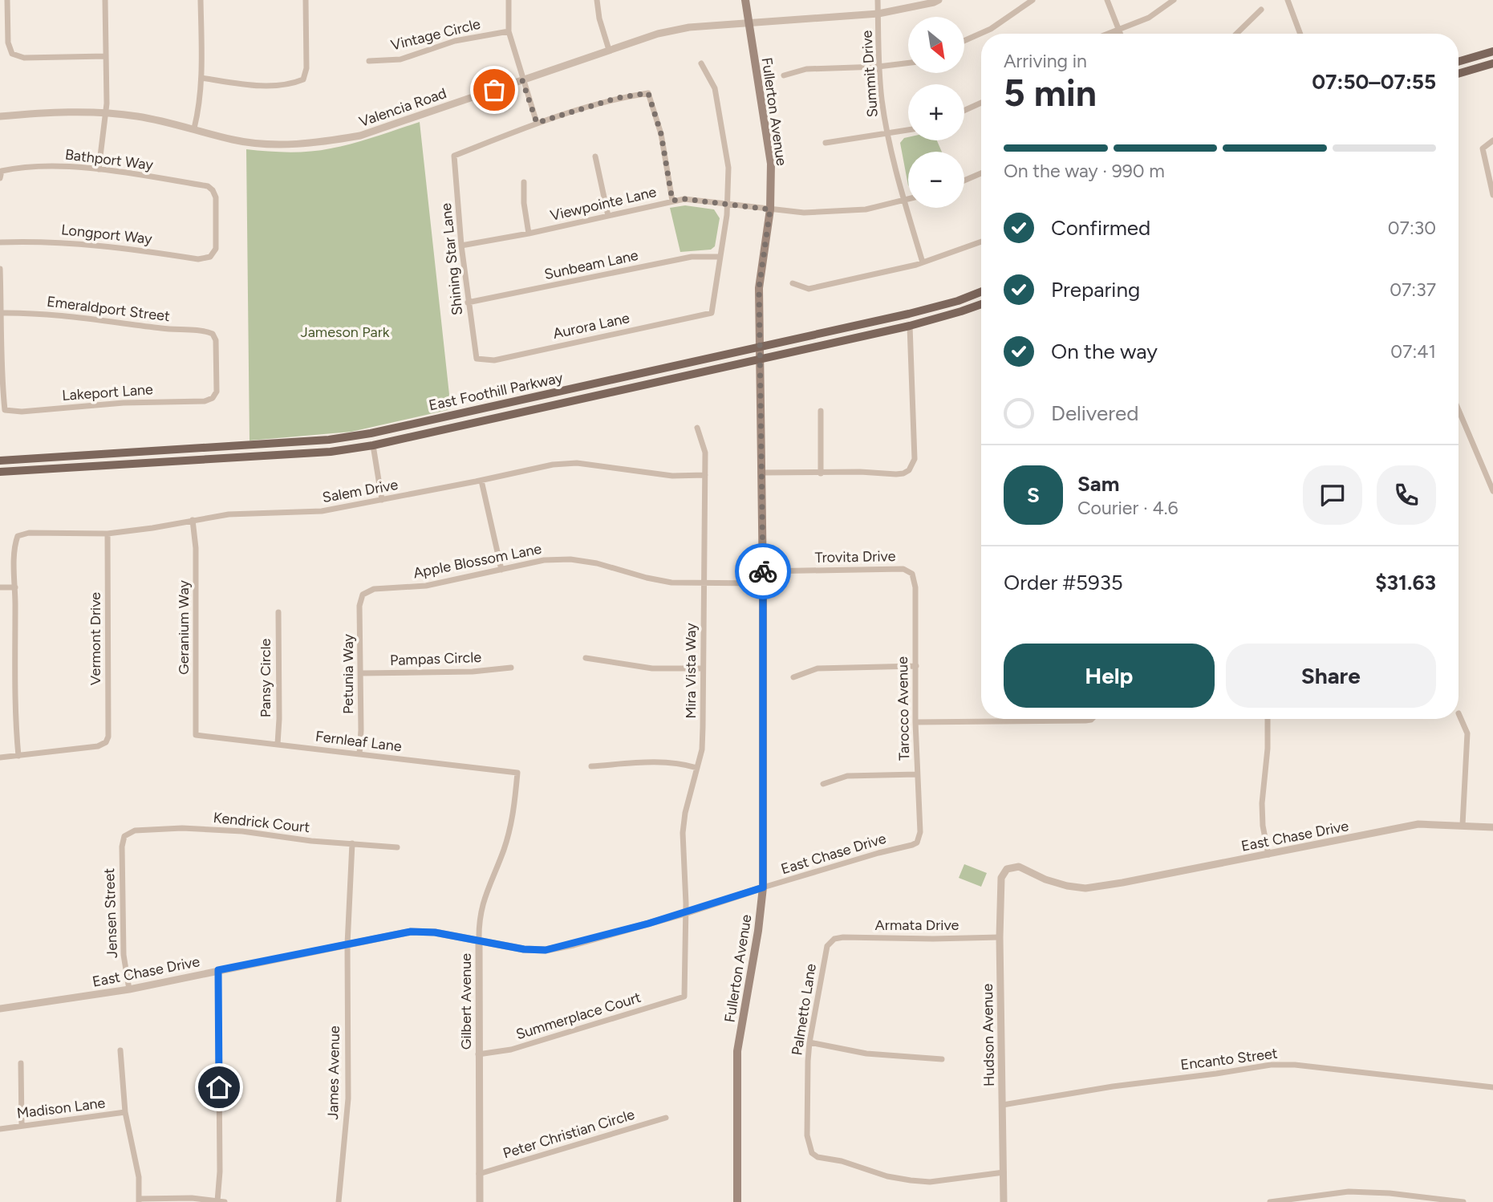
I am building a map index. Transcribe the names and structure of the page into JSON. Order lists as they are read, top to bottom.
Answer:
{
  "streets": {
    "main road": ["Fullerton Avenue", "East Foothill Parkway"],
    "street": [
      "Vintage Circle",
      "Summit Drive",
      "Valencia Road",
      "Bathport Way",
      "Viewpointe Lane",
      "Longport Way",
      "Shining Star Lane",
      "Sunbeam Lane",
      "Emeraldport Street",
      "Aurora Lane",
      "Lakeport Lane",
      "Salem Drive",
      "Trovita Drive",
      "Apple Blossom Lane",
      "Geranium Way",
      "Vermont Drive",
      "Pampas Circle",
      "Mira Vista Way",
      "Petunia Way",
      "Pansy Circle",
      "Tarocco Avenue",
      "Fernleaf Lane",
      "Kendrick Court",
      "East Chase Drive",
      "Jensen Street",
      "Armata Drive",
      "Gilbert Avenue",
      "Palmetto Lane",
      "Summerplace Court",
      "Hudson Avenue",
      "Encanto Street",
      "James Avenue",
      "Madison Lane",
      "Peter Christian Circle"
    ]
  },
  "crossings": [
    ["Summit Drive", "Valencia Road"],
    ["Summit Drive", "Viewpointe Lane"],
    ["Valencia Road", "Fullerton Avenue"],
    ["Fullerton Avenue", "Viewpointe Lane"],
    ["Fullerton Avenue", "East Foothill Parkway"],
    ["Fullerton Avenue", "Trovita Drive"],
    ["Fullerton Avenue", "Apple Blossom Lane"],
    ["Fullerton Avenue", "East Chase Drive"],
    ["Bathport Way", "Longport Way"],
    ["Viewpointe Lane", "Shining Star Lane"],
    ["Shining Star Lane", "Sunbeam Lane"],
    ["Shining Star Lane", "Aurora Lane"],
    ["Sunbeam Lane", "Aurora Lane"],
    ["Emeraldport Street", "Lakeport Lane"],
    ["Salem Drive", "Geranium Way"],
    ["Salem Drive", "Vermont Drive"],
    ["Salem Drive", "Mira Vista Way"],
    ["Trovita Drive", "Tarocco Avenue"],
    ["Apple Blossom Lane", "Mira Vista Way"],
    ["Apple Blossom Lane", "Petunia Way"],
    ["Geranium Way", "Fernleaf Lane"],
    ["Pampas Circle", "Petunia Way"],
    ["Mira Vista Way", "East Chase Drive"],
    ["Mira Vista Way", "Summerplace Court"],
    ["Petunia Way", "Fernleaf Lane"],
    ["Pansy Circle", "Fernleaf Lane"],
    ["Tarocco Avenue", "East Chase Drive"],
    ["Fernleaf Lane", "Gilbert Avenue"],
    ["Kendrick Court", "Jensen Street"],
    ["Kendrick Court", "James Avenue"],
    ["East Chase Drive", "Jensen Street"],
    ["East Chase Drive", "Gilbert Avenue"],
    ["East Chase Drive", "Hudson Avenue"],
    ["East Chase Drive", "James Avenue"],
    ["Armata Drive", "Palmetto Lane"],
    ["Armata Drive", "Hudson Avenue"],
    ["Gilbert Avenue", "Summerplace Court"],
    ["Gilbert Avenue", "Peter Christian Circle"],
    ["Palmetto Lane", "Hudson Avenue"],
    ["Hudson Avenue", "Encanto Street"]
  ],
  "parks": ["Jameson Park"],
  "north": "bottom right",
  "page": {
    "map_buttons": ["+", "−"],
    "heading": ["5 min", "Arriving in", "07:50–07:55"],
    "panel": [
      "Sam",
      "Courier · 4.6",
      "Order #5935",
      "$31.63"
    ],
    "bar": "On the way · 990 m",
    "list": [
      ["Confirmed", "07:30"],
      ["Preparing", "07:37"],
      ["On the way", "07:41"],
      "Delivered"
    ],
    "round": "S",
    "buttons": ["Help", "Share"]
  }
}
